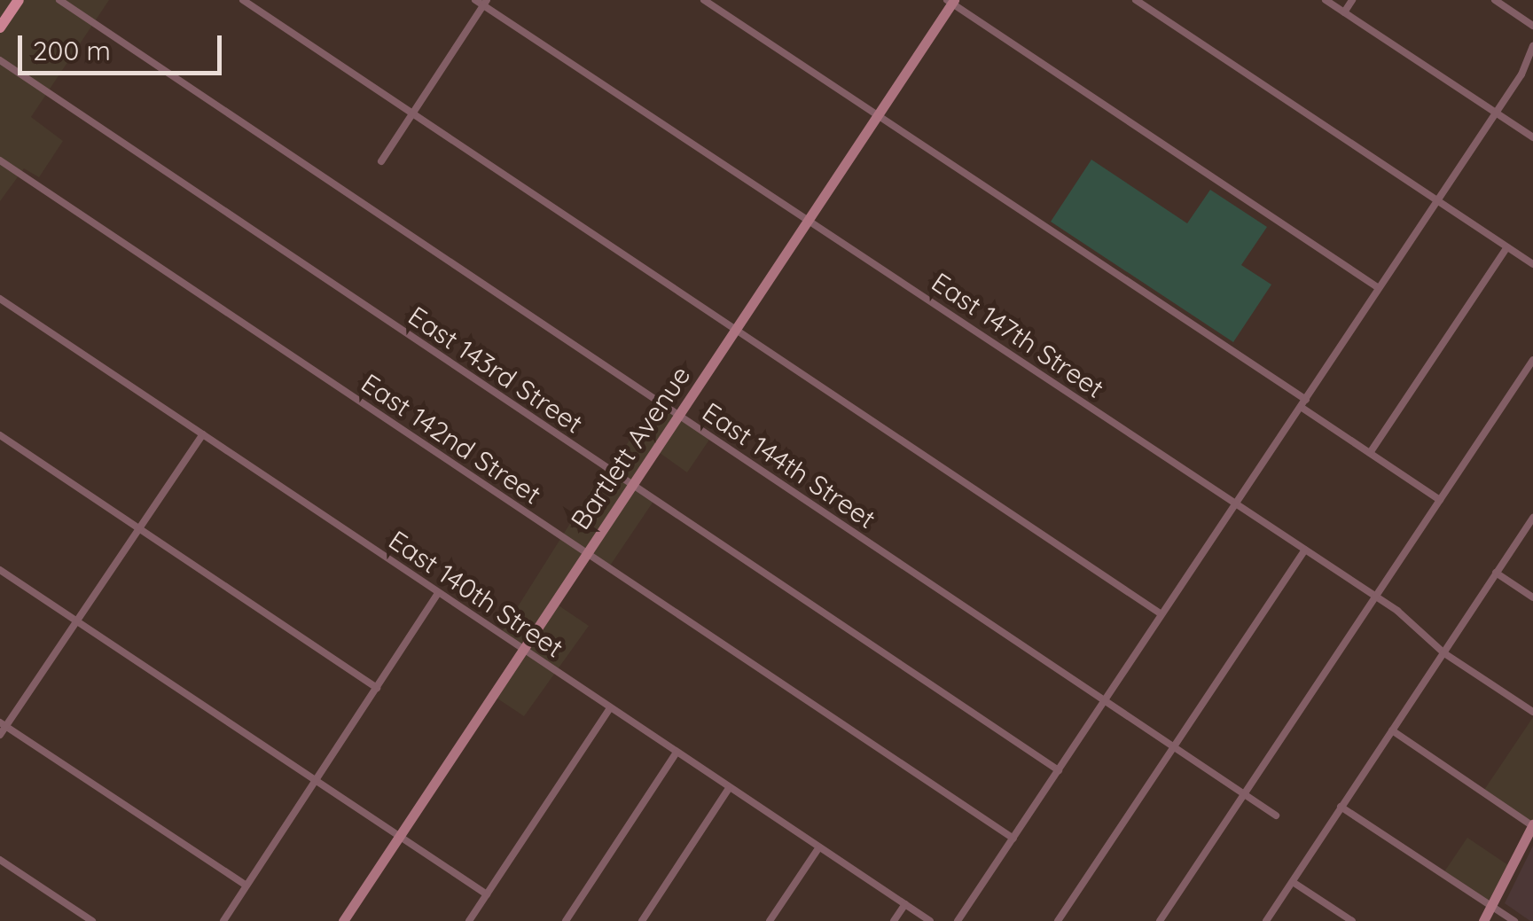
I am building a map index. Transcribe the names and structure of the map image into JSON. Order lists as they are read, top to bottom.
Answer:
{
  "streets": {
    "street": [
      "East 147th Street",
      "East 143rd Street",
      "East 142nd Street",
      "Bartlett Avenue",
      "East 144th Street",
      "East 140th Street"
    ]
  },
  "crossings": [
    ["East 147th Street", "Bartlett Avenue"],
    ["East 143rd Street", "Bartlett Avenue"],
    ["East 142nd Street", "Bartlett Avenue"],
    ["Bartlett Avenue", "East 144th Street"],
    ["Bartlett Avenue", "East 140th Street"]
  ],
  "scale_bar": "200 m"
}
